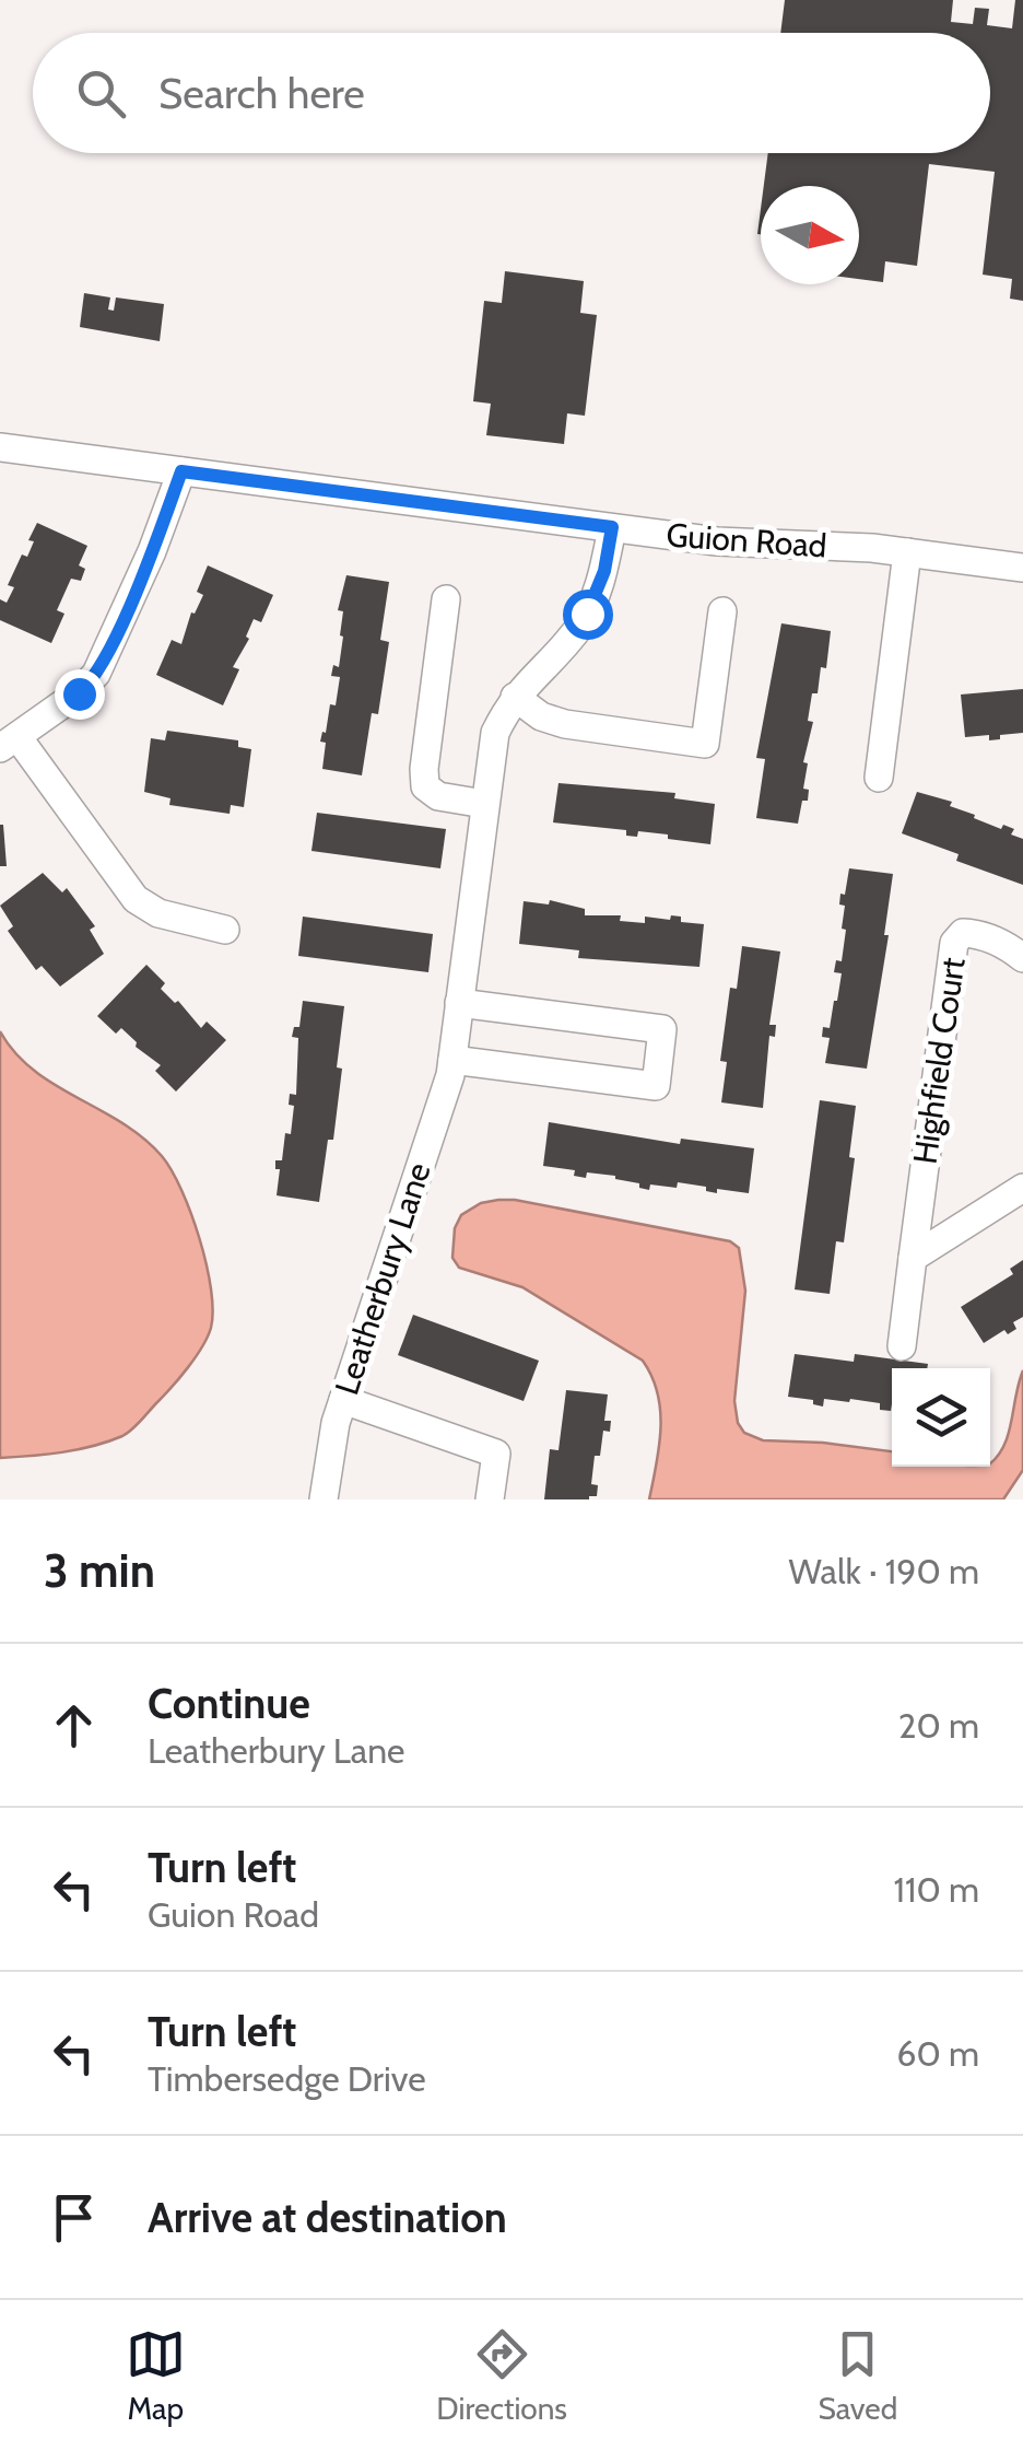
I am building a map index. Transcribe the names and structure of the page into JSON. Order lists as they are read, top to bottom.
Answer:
{
  "streets": {
    "street": ["Guion Road", "Highfield Court", "Leatherbury Lane"]
  },
  "crossings": [
    ["Guion Road", "Leatherbury Lane"]
  ],
  "north": "right",
  "page": {
    "search": "Search here",
    "heading": ["3 min", "Walk · 190 m"],
    "list": [
      ["Continue", "Leatherbury Lane", "20 m"],
      ["Turn left", "Guion Road", "110 m"],
      ["Turn left", "Timbersedge Drive", "60 m"],
      "Arrive at destination"
    ],
    "nav": ["Map", "Directions", "Saved"]
  }
}
